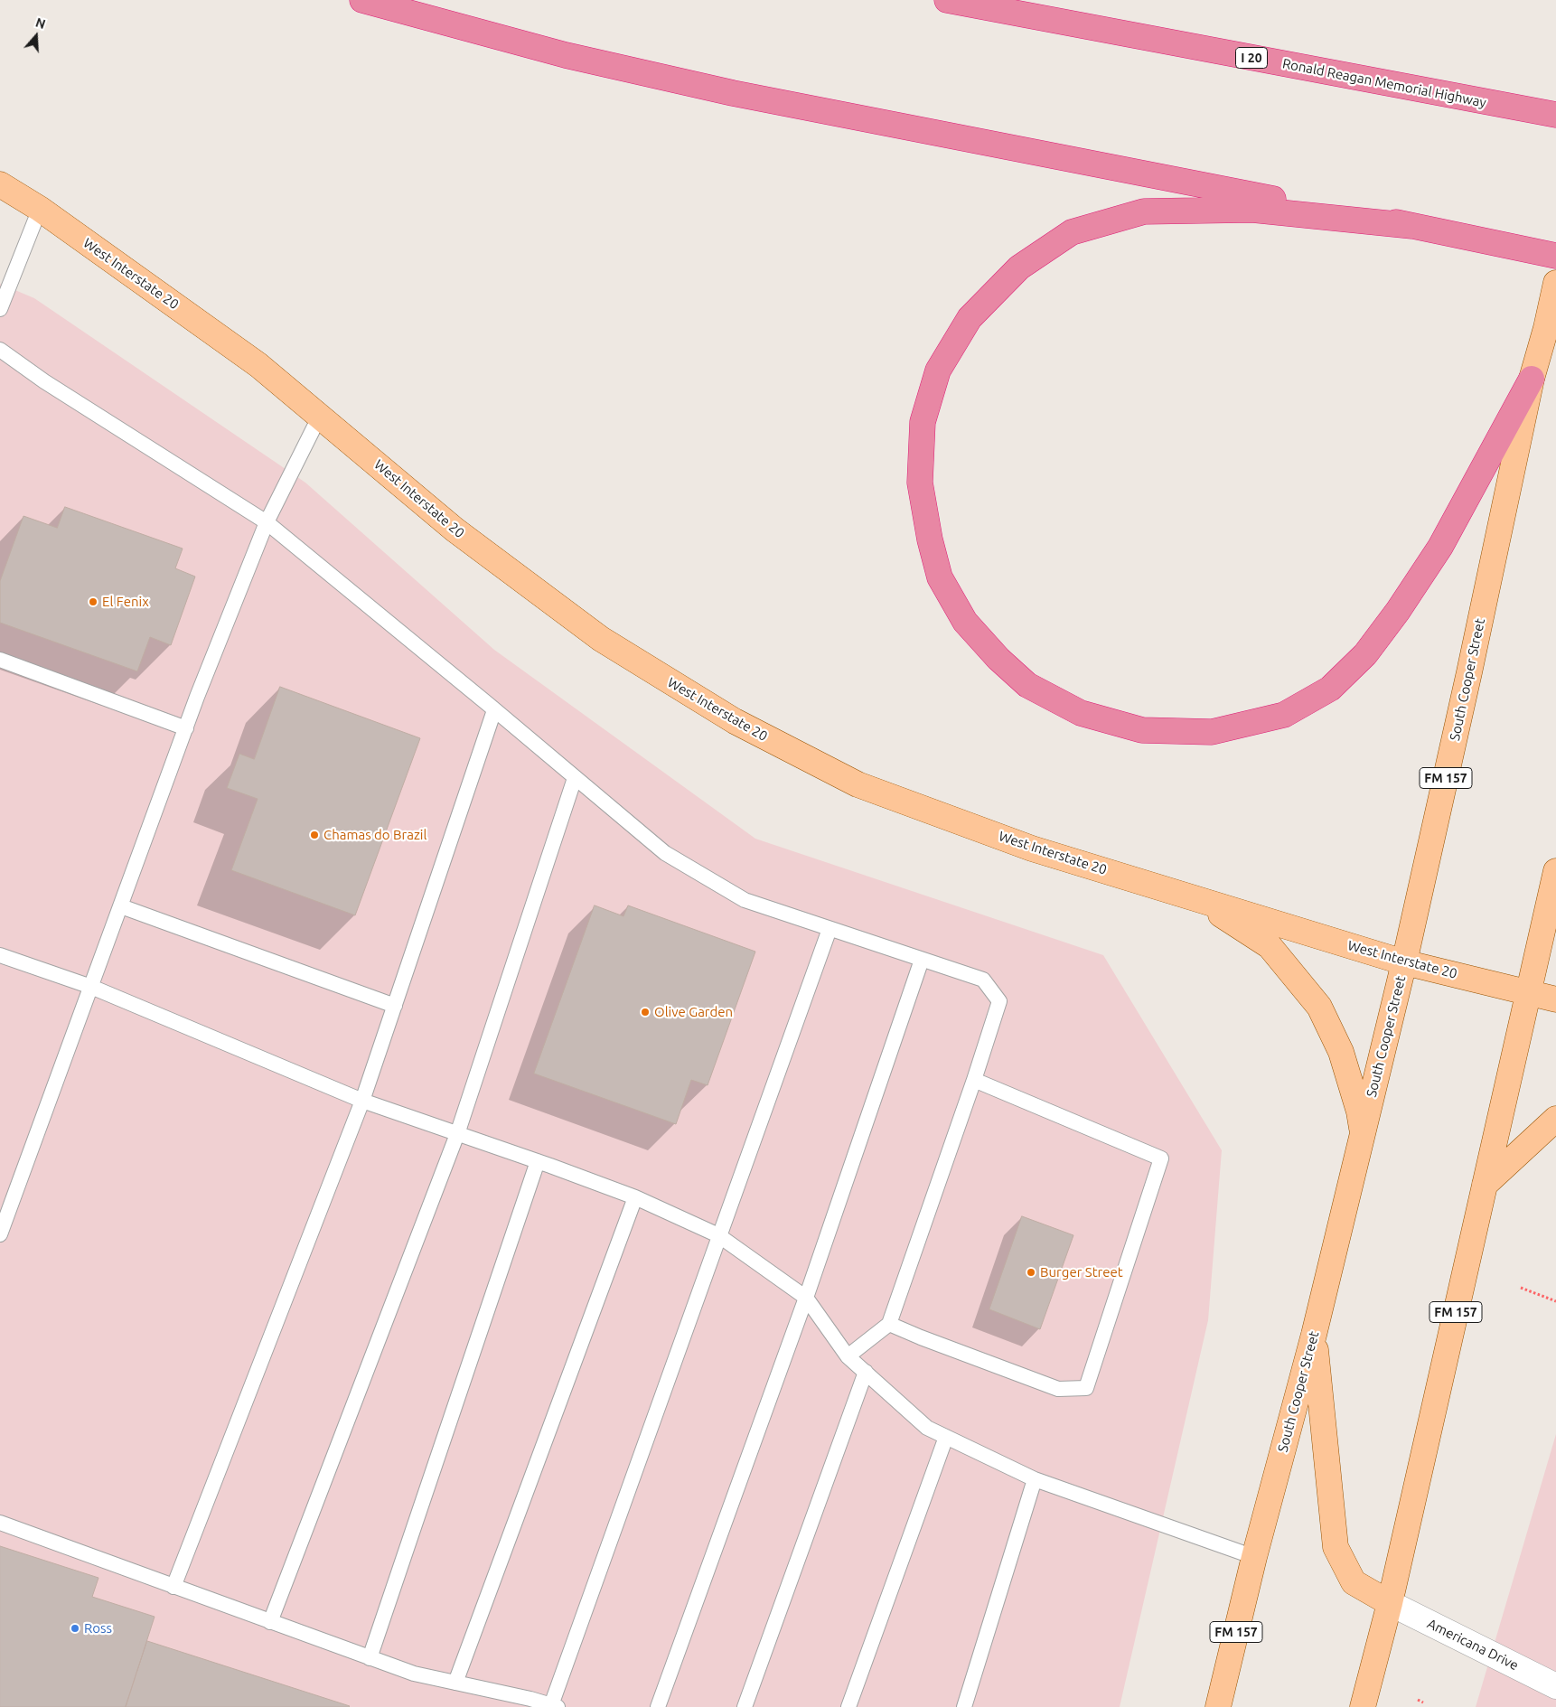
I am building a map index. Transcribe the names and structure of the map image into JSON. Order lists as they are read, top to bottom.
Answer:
{
  "streets": {
    "highway": ["I 20", "Ronald Reagan Memorial Highway"],
    "main road": ["West Interstate 20", "South Cooper Street", "FM 157"],
    "street": ["Americana Drive"]
  },
  "crossings": [
    ["West Interstate 20", "South Cooper Street"],
    ["West Interstate 20", "FM 157"],
    ["FM 157", "Americana Drive"]
  ],
  "places": [
    "El Fenix",
    "Chamas do Brazil",
    "Olive Garden",
    "Burger Street",
    "Ross"
  ],
  "north": "top"
}
